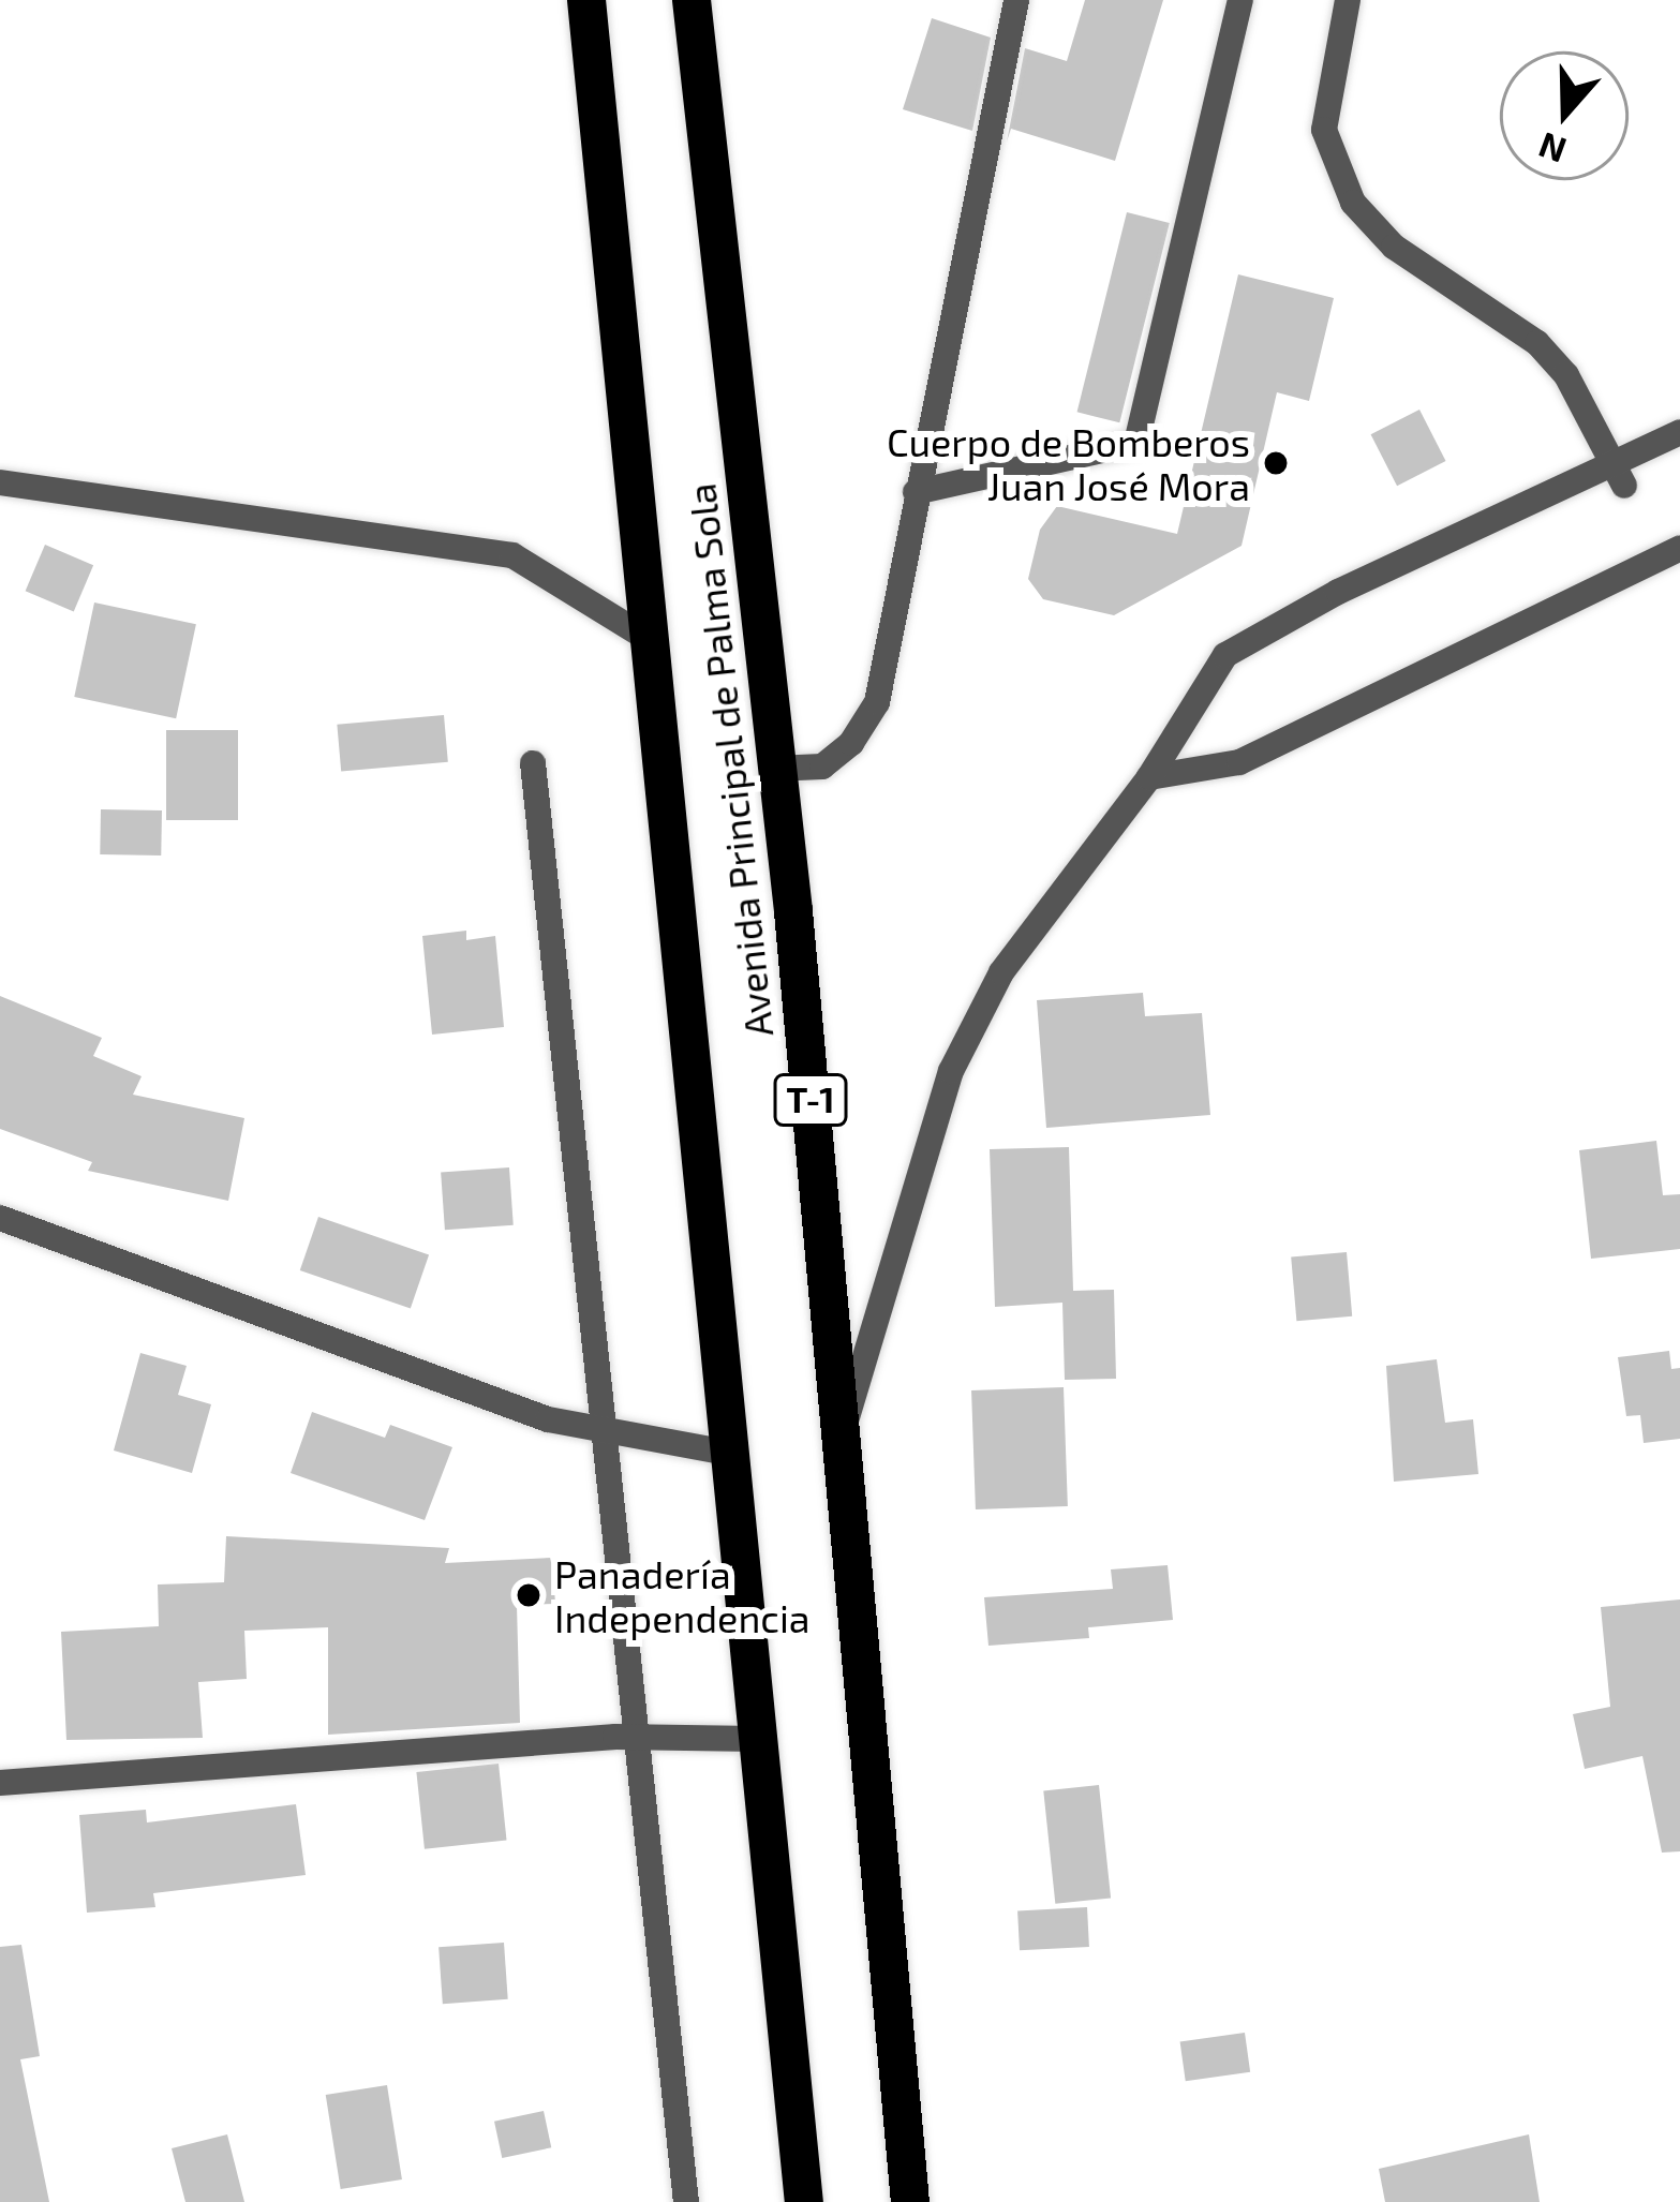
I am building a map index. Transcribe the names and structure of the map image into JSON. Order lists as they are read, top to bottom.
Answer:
{
  "streets": {
    "highway": ["Avenida Principal de Palma Sola", "T-1"]
  },
  "places": ["Cuerpo de Bomberos Juan José Mora", "Panadería Independencia"],
  "north": "bottom"
}
